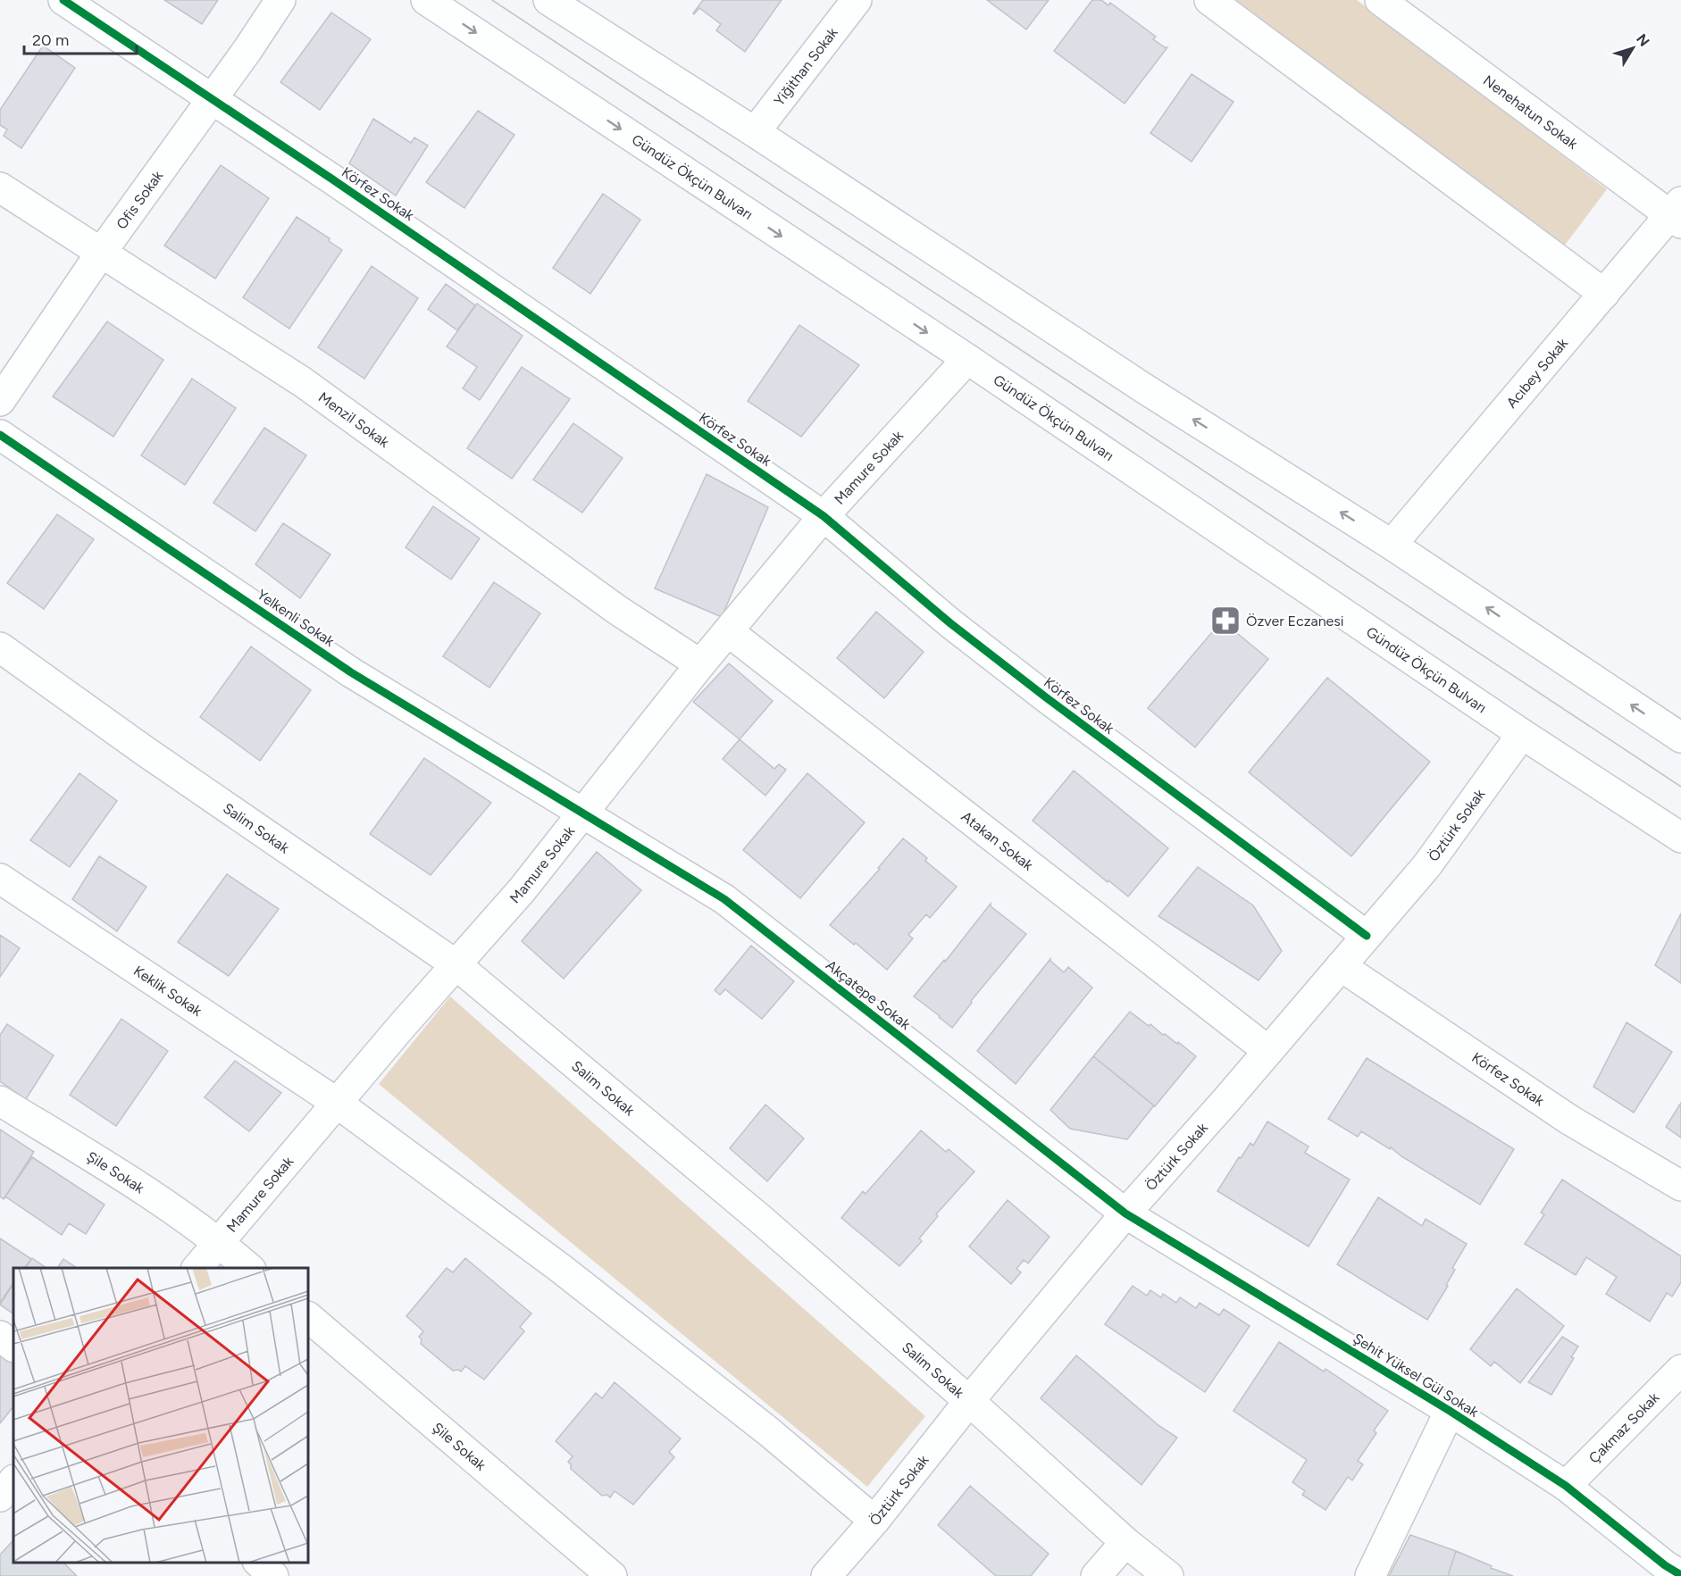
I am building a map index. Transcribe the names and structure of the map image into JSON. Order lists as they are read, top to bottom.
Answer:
{
  "streets": {
    "street": [
      "Yiğithan Sokak",
      "Nenehatun Sokak",
      "Gündüz Ökçün Bulvarı",
      "Körfez Sokak",
      "Ofis Sokak",
      "Acıbey Sokak",
      "Menzil Sokak",
      "Mamure Sokak",
      "Yelkenli Sokak",
      "Öztürk Sokak",
      "Salim Sokak",
      "Atakan Sokak",
      "Keklik Sokak",
      "Akçatepe Sokak",
      "Şile Sokak",
      "Şehit Yüksel Gül Sokak",
      "Çakmaz Sokak"
    ]
  },
  "crossings": [
    ["Nenehatun Sokak", "Acıbey Sokak"],
    ["Gündüz Ökçün Bulvarı", "Mamure Sokak"],
    ["Gündüz Ökçün Bulvarı", "Öztürk Sokak"],
    ["Körfez Sokak", "Ofis Sokak"],
    ["Körfez Sokak", "Mamure Sokak"],
    ["Körfez Sokak", "Öztürk Sokak"],
    ["Ofis Sokak", "Menzil Sokak"],
    ["Menzil Sokak", "Mamure Sokak"],
    ["Mamure Sokak", "Yelkenli Sokak"],
    ["Mamure Sokak", "Salim Sokak"],
    ["Mamure Sokak", "Atakan Sokak"],
    ["Mamure Sokak", "Keklik Sokak"],
    ["Mamure Sokak", "Akçatepe Sokak"],
    ["Mamure Sokak", "Şile Sokak"],
    ["Yelkenli Sokak", "Akçatepe Sokak"],
    ["Öztürk Sokak", "Salim Sokak"],
    ["Öztürk Sokak", "Atakan Sokak"],
    ["Öztürk Sokak", "Keklik Sokak"],
    ["Öztürk Sokak", "Akçatepe Sokak"],
    ["Öztürk Sokak", "Şehit Yüksel Gül Sokak"],
    ["Akçatepe Sokak", "Şehit Yüksel Gül Sokak"],
    ["Şehit Yüksel Gül Sokak", "Çakmaz Sokak"]
  ],
  "places": {
    "pharmacy": ["Özver Eczanesi"]
  },
  "scale_bar": "20 m",
  "north": "top right"
}
